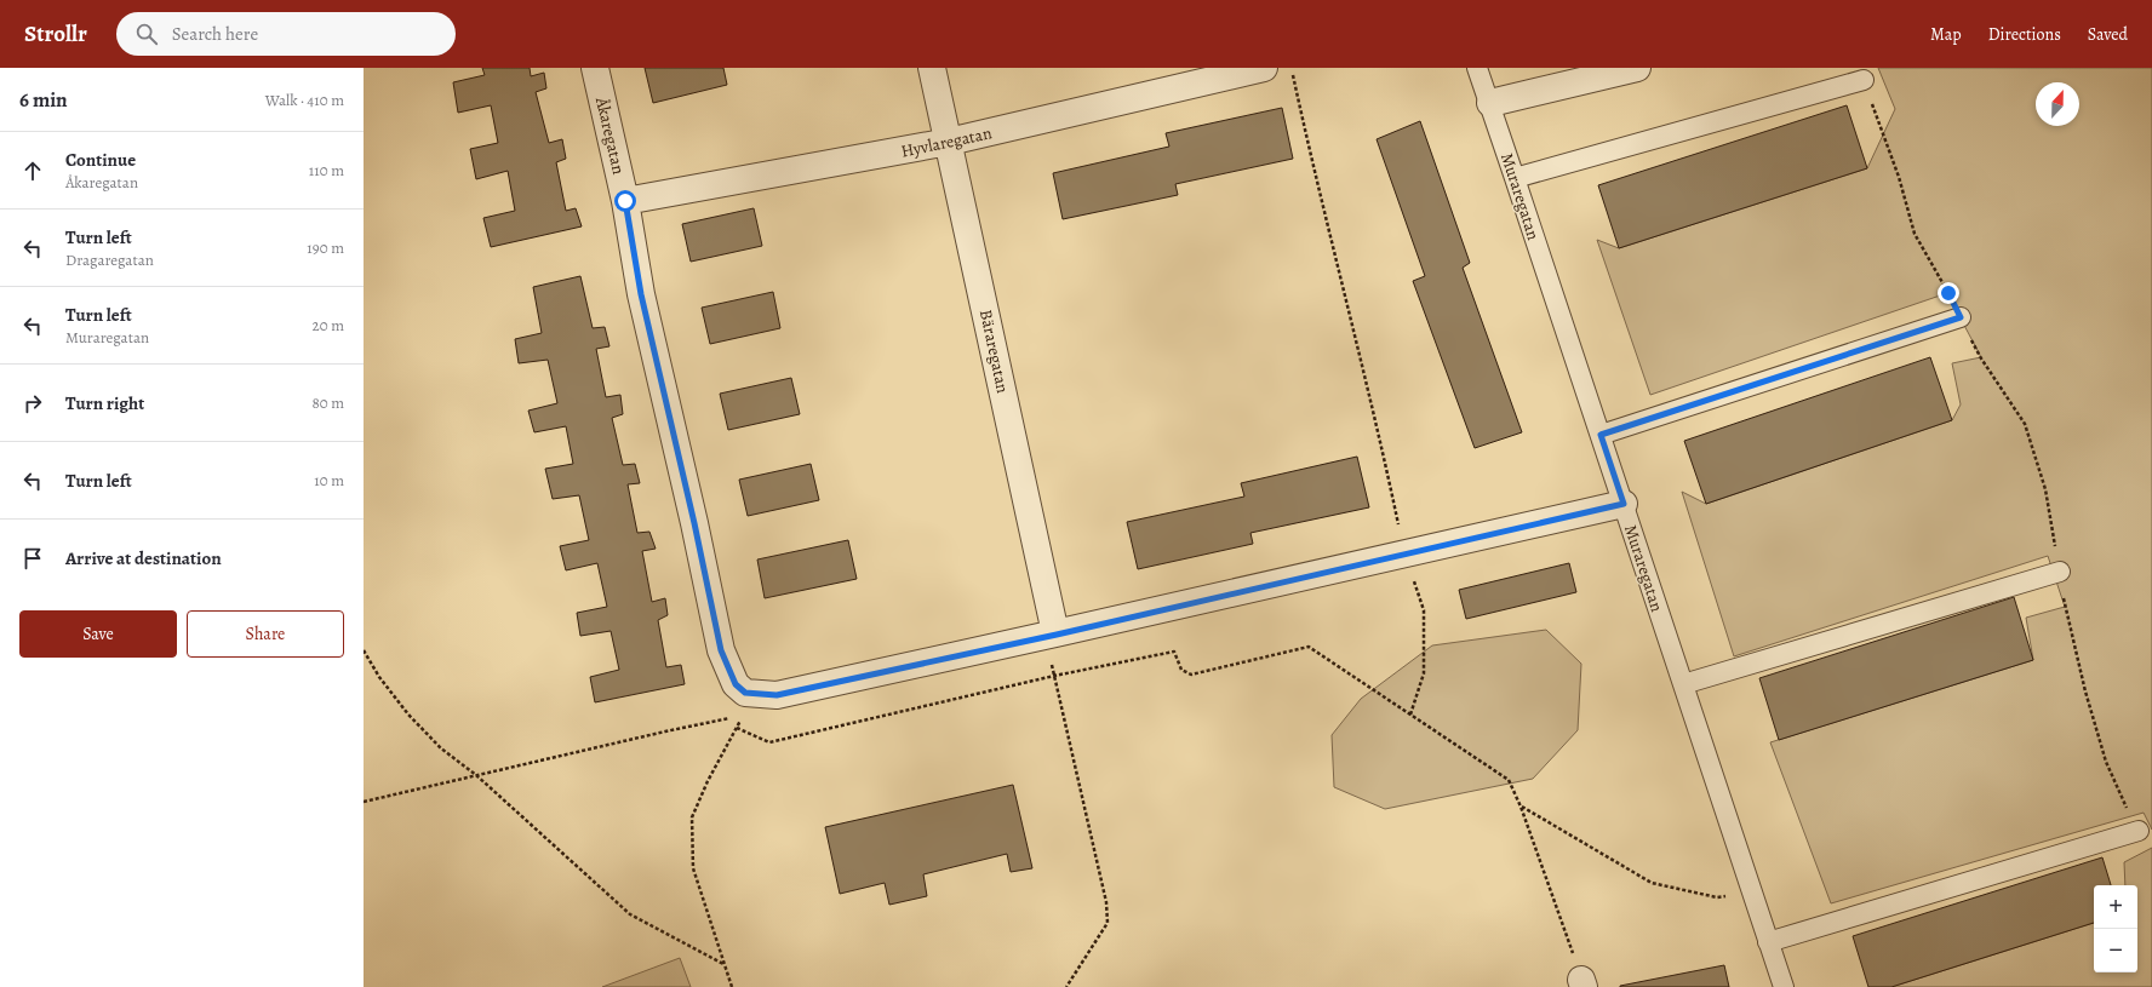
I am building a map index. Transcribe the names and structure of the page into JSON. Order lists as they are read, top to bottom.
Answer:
{
  "streets": {
    "street": ["Åkaregatan", "Hyvlaregatan", "Bäraregatan"],
    "lane": ["Muraregatan"]
  },
  "crossings": [
    ["Åkaregatan", "Hyvlaregatan"],
    ["Åkaregatan", "Bäraregatan"],
    ["Hyvlaregatan", "Bäraregatan"]
  ],
  "north": "top",
  "page": {
    "header": "Strollr",
    "search": "Search here",
    "nav": ["Map", "Directions", "Saved"],
    "heading": ["6 min", "Walk · 410 m"],
    "list": [
      ["Continue", "Åkaregatan", "110 m"],
      ["Turn left", "Dragaregatan", "190 m"],
      ["Turn left", "Muraregatan", "20 m"],
      ["Turn right", "80 m"],
      ["Turn left", "10 m"],
      "Arrive at destination"
    ],
    "buttons": ["Save", "Share"],
    "map_buttons": ["+", "−"]
  }
}
